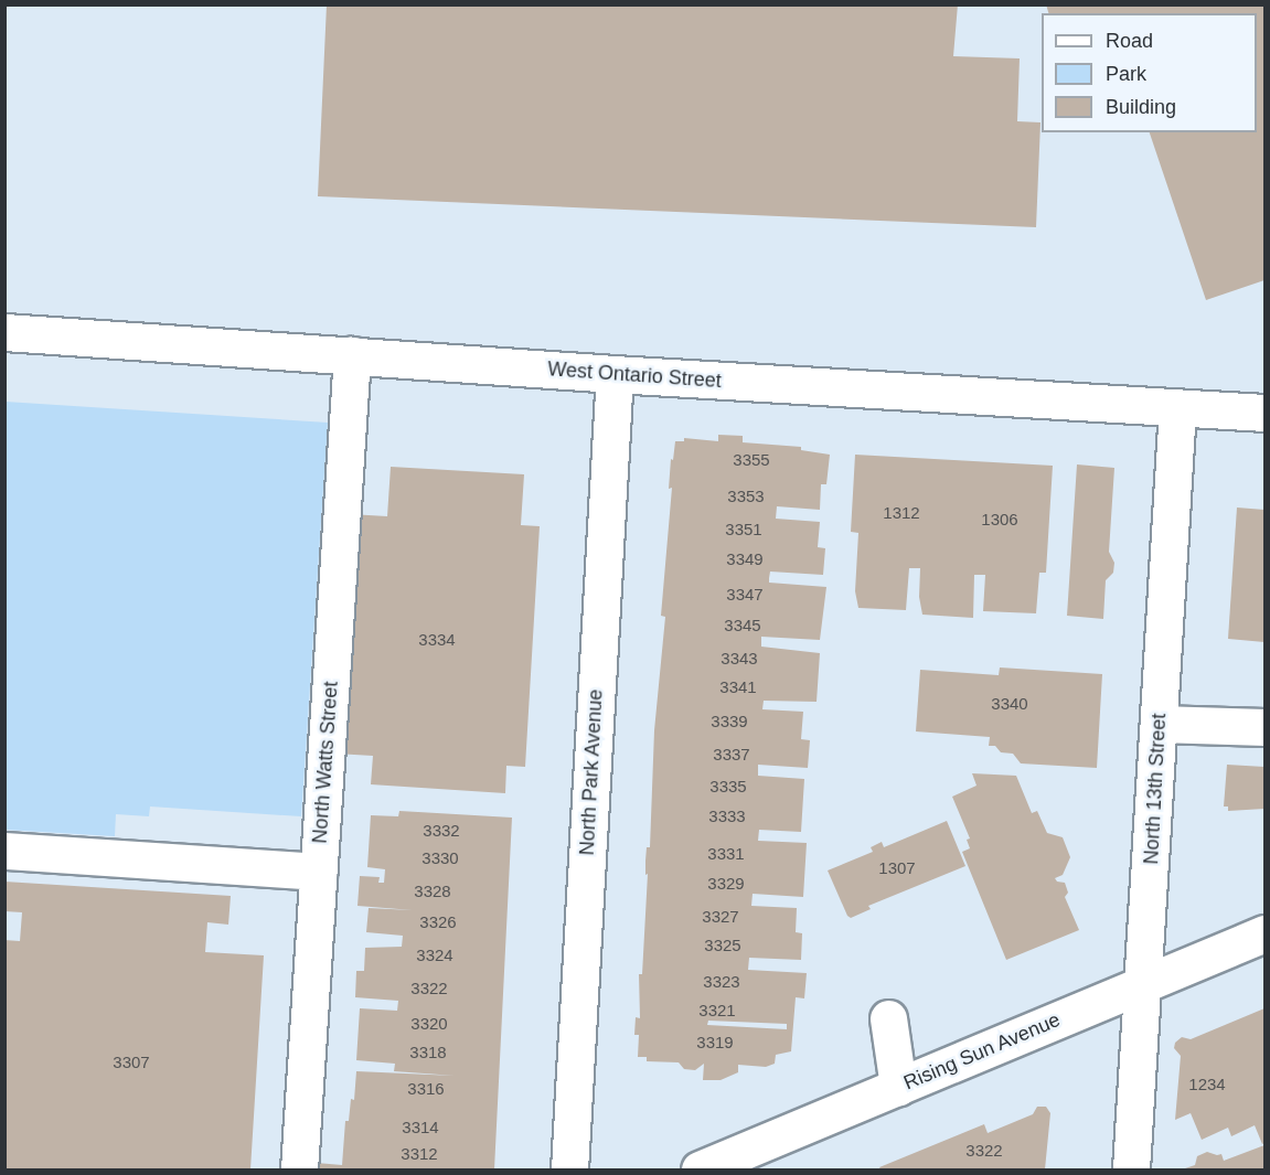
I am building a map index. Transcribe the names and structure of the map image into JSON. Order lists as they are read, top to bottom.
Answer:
{
  "streets": {
    "street": [
      "West Ontario Street",
      "North Watts Street",
      "North Park Avenue",
      "North 13th Street",
      "Rising Sun Avenue"
    ]
  },
  "crossings": [
    ["West Ontario Street", "North Watts Street"],
    ["West Ontario Street", "North Park Avenue"],
    ["West Ontario Street", "North 13th Street"],
    ["North 13th Street", "Rising Sun Avenue"]
  ],
  "house_numbers": [
    "3355",
    "3353",
    "1312",
    "1306",
    "3351",
    "3349",
    "3347",
    "3345",
    "3334",
    "3343",
    "3341",
    "3340",
    "3339",
    "3337",
    "3335",
    "3333",
    "3332",
    "3331",
    "3330",
    "1307",
    "3329",
    "3328",
    "3327",
    "3326",
    "3325",
    "3324",
    "3323",
    "3322",
    "3321",
    "3320",
    "3319",
    "3318",
    "3307",
    "1234",
    "3316",
    "3314",
    "3322",
    "3312"
  ],
  "legend": ["Road", "Park", "Building"]
}
